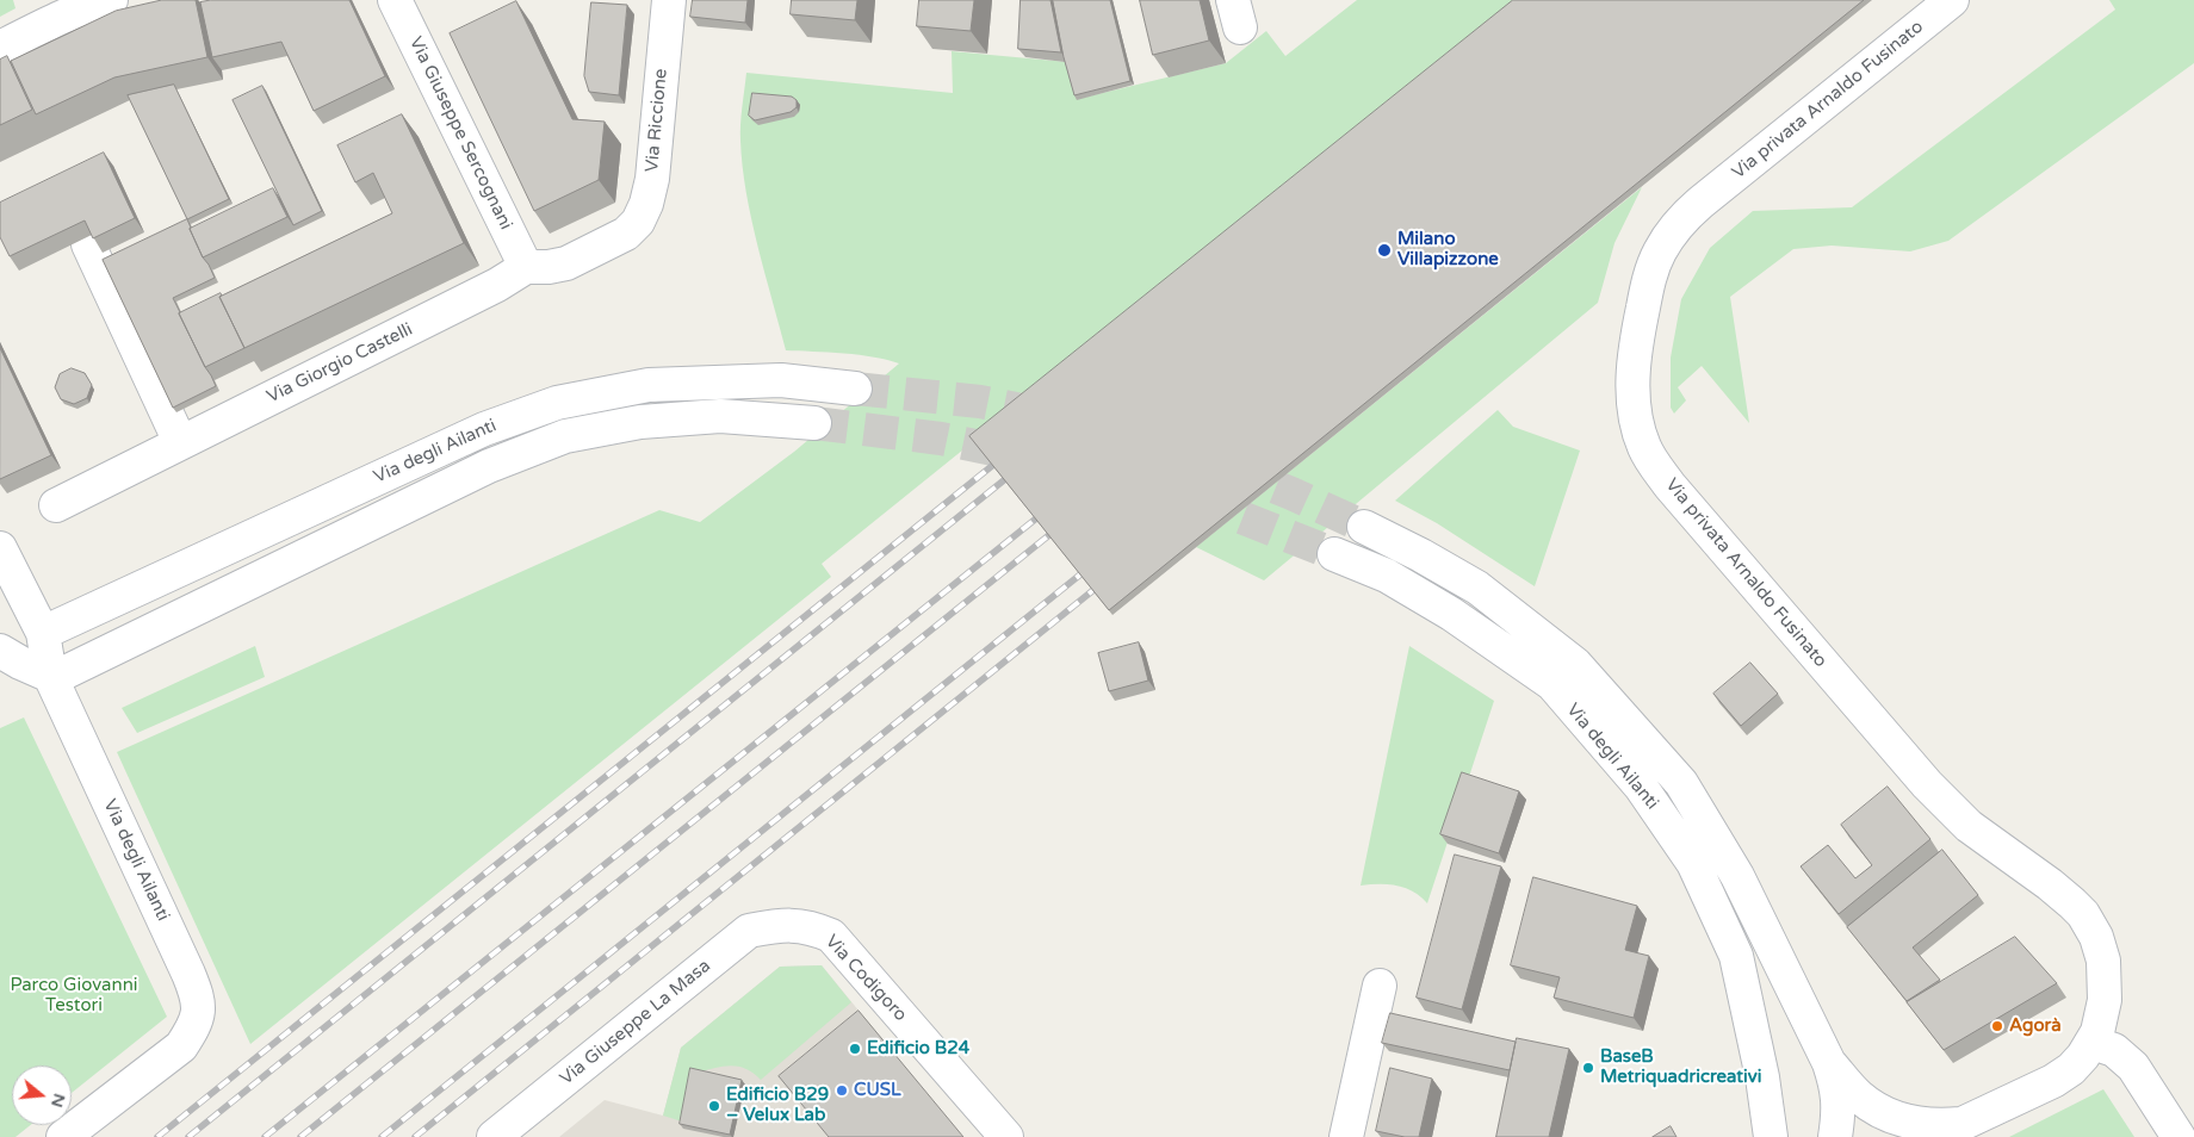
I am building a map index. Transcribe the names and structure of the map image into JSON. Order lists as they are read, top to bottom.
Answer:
{
  "streets": {
    "street": [
      "Via privata Arnaldo Fusinato",
      "Via Riccione",
      "Via Giuseppe Sercognani",
      "Via Giorgio Castelli",
      "Via degli Ailanti",
      "Via Codigoro",
      "Via Giuseppe La Masa"
    ]
  },
  "crossings": [
    ["Via privata Arnaldo Fusinato", "Via degli Ailanti"],
    ["Via Riccione", "Via Giuseppe Sercognani"],
    ["Via Riccione", "Via Giorgio Castelli"],
    ["Via Giuseppe Sercognani", "Via Giorgio Castelli"],
    ["Via Codigoro", "Via Giuseppe La Masa"]
  ],
  "parks": ["Parco Giovanni Testori"],
  "places": [
    "Milano Villapizzone",
    "Agorà",
    "Edificio B24",
    "BaseB Metriquadricreativi",
    "CUSL",
    "Edificio B29 – Velux Lab"
  ],
  "north": "right"
}
